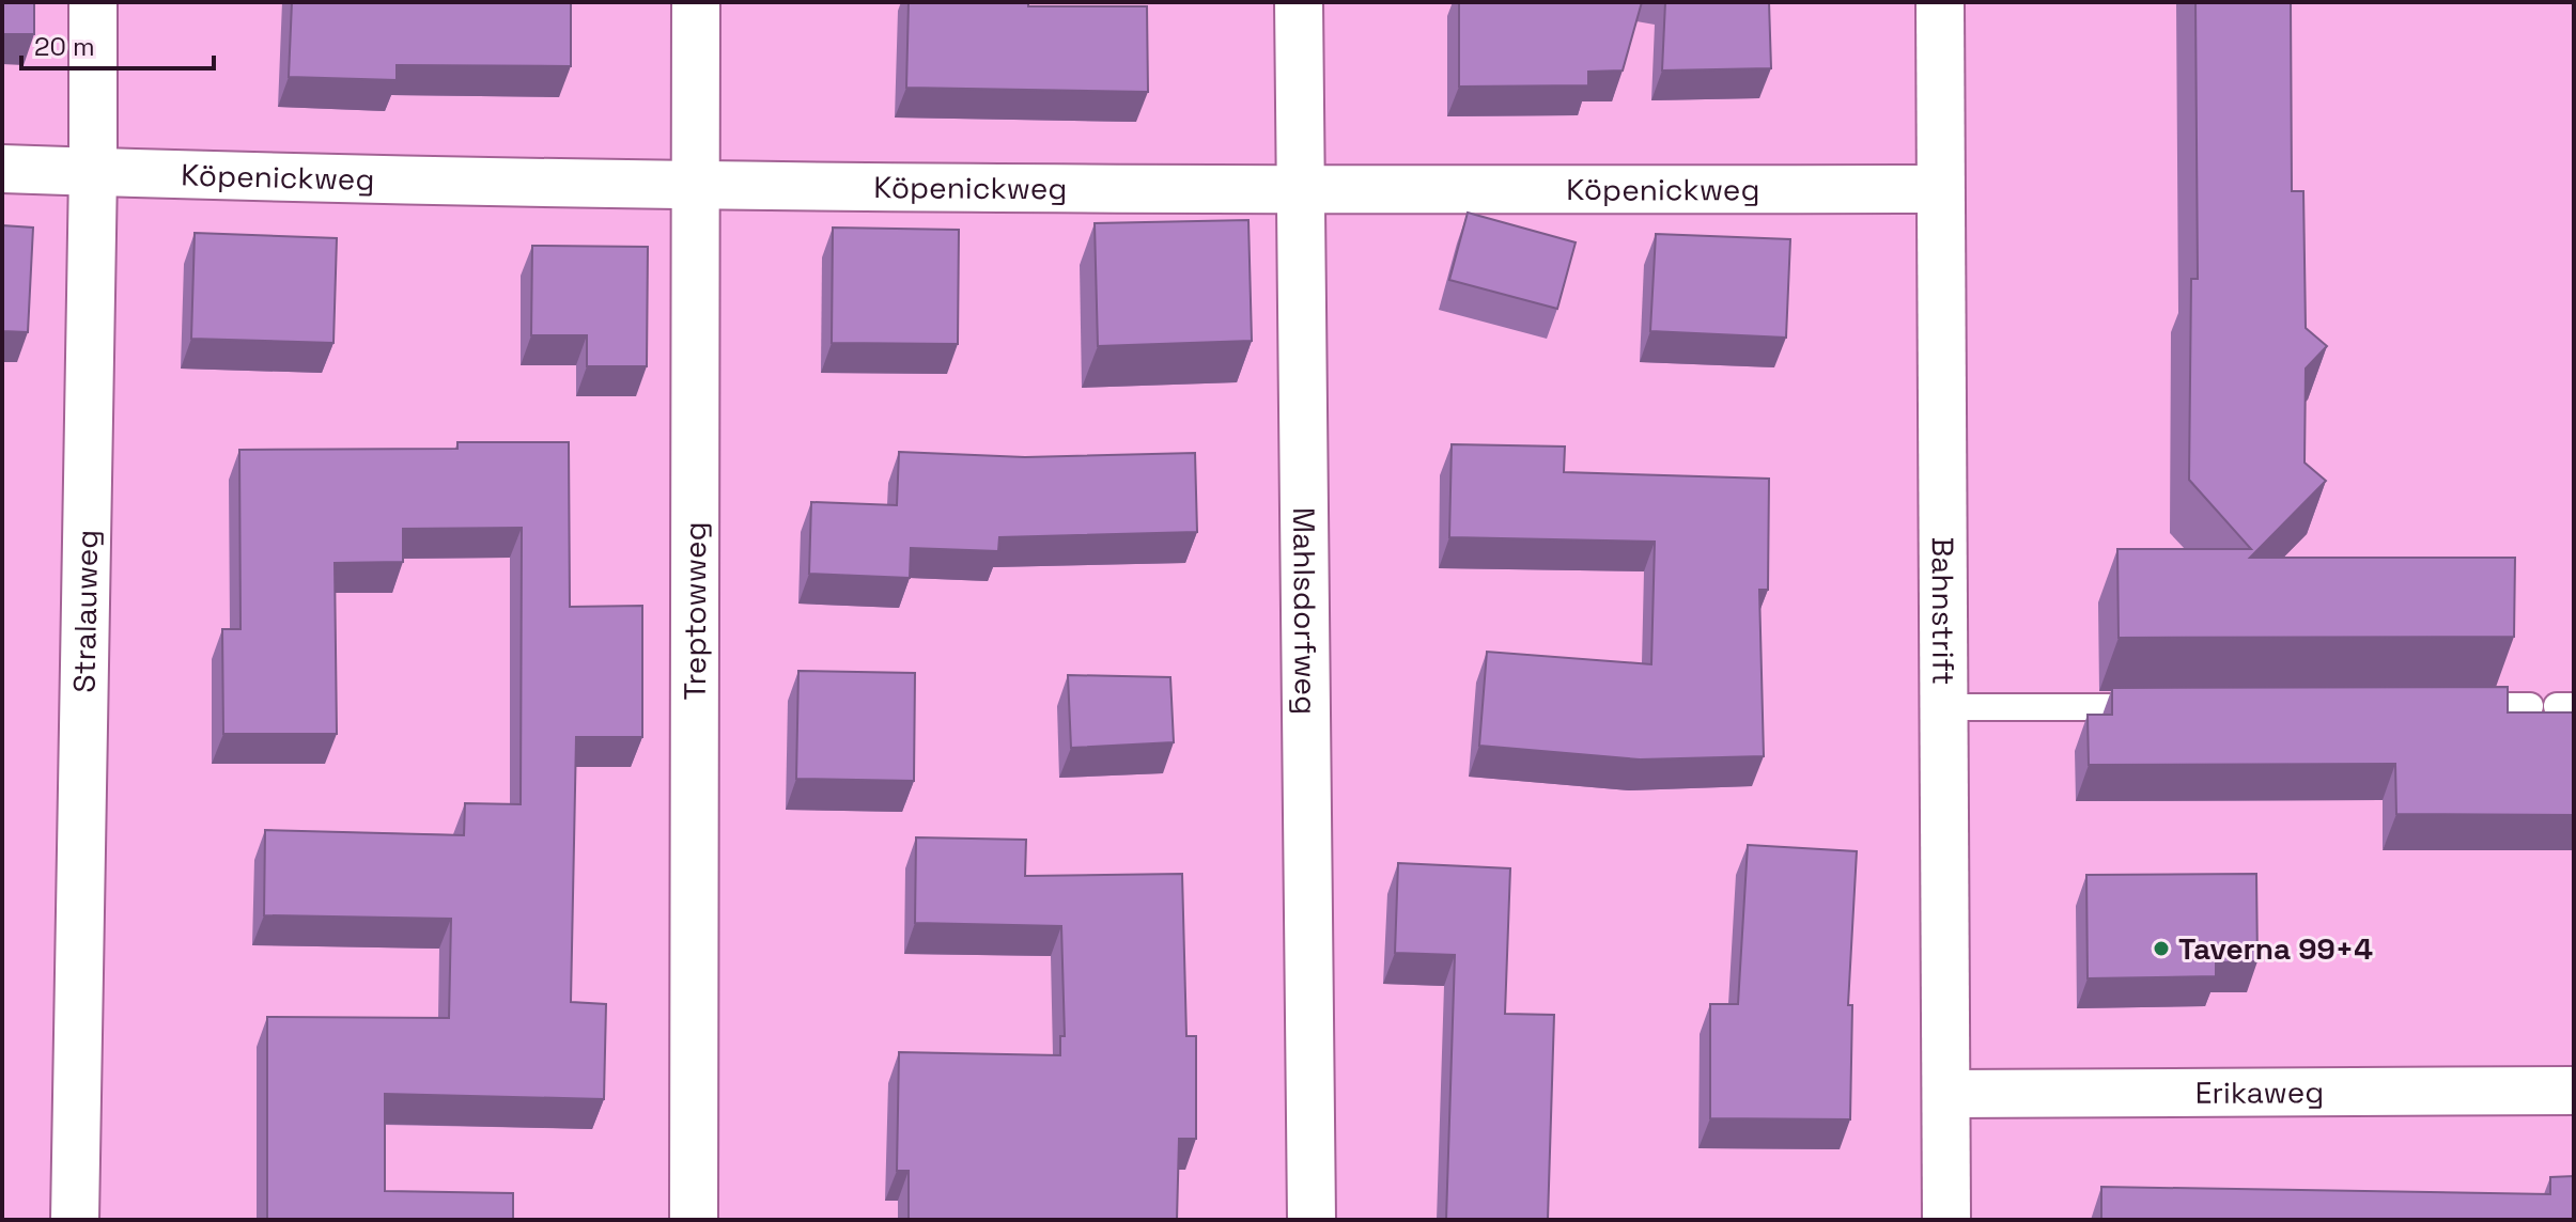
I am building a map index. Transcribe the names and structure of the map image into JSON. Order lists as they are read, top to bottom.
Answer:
{
  "streets": {
    "street": [
      "Köpenickweg",
      "Stralauweg",
      "Treptowweg",
      "Mahlsdorfweg",
      "Bahnstrift",
      "Erikaweg"
    ]
  },
  "crossings": [
    ["Köpenickweg", "Stralauweg"],
    ["Köpenickweg", "Treptowweg"],
    ["Köpenickweg", "Mahlsdorfweg"],
    ["Köpenickweg", "Bahnstrift"],
    ["Bahnstrift", "Erikaweg"]
  ],
  "places": ["Taverna 99+4"],
  "scale_bar": "20 m"
}
